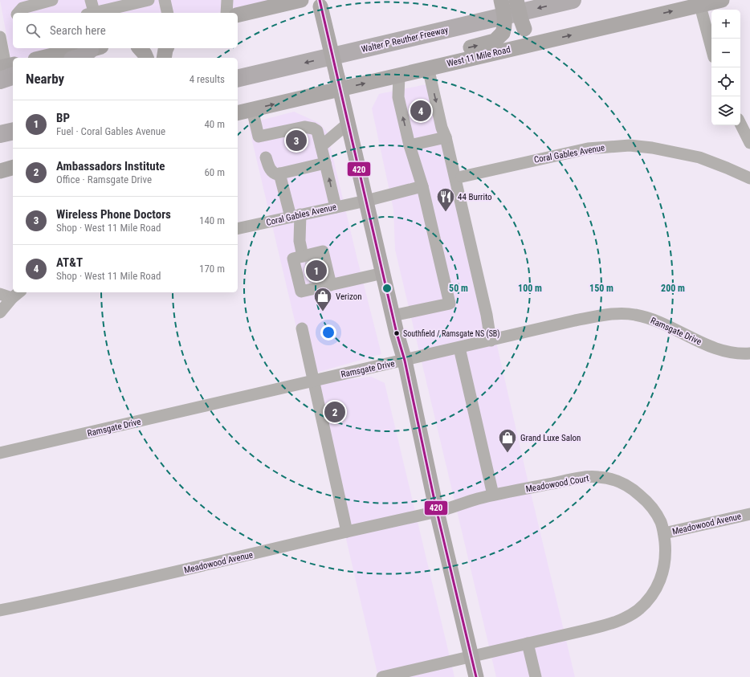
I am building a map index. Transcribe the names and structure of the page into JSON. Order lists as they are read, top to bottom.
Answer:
{
  "streets": {
    "highway": ["Walter P Reuther Freeway"],
    "main road": ["West 11 Mile Road"],
    "street": [
      "Coral Gables Avenue",
      "Ramsgate Drive",
      "Meadowood Court",
      "Meadowood Avenue"
    ]
  },
  "crossings": [
    ["Meadowood Court", "Meadowood Avenue"]
  ],
  "one_way": ["Walter P Reuther Freeway"],
  "places": {
    "restaurant": ["44 Burrito"],
    "shop": ["Verizon", "Grand Luxe Salon"],
    "other": ["Southfield / Ramsgate NS (SB)"]
  },
  "lines": ["transit line 420"],
  "page": {
    "map_buttons": ["+", "−"],
    "search": "Search here",
    "heading": ["Nearby", "4 results"],
    "pins": [
      "4",
      "3",
      "1",
      "2"
    ],
    "list": [
      {
        "mark": "1",
        "name": "BP",
        "note": "Fuel · Coral Gables Avenue",
        "value": "40 m"
      },
      {
        "mark": "2",
        "name": "Ambassadors Institute",
        "note": "Office · Ramsgate Drive",
        "value": "60 m"
      },
      {
        "mark": "3",
        "name": "Wireless Phone Doctors",
        "note": "Shop · West 11 Mile Road",
        "value": "140 m"
      },
      {
        "mark": "4",
        "name": "AT&T",
        "note": "Shop · West 11 Mile Road",
        "value": "170 m"
      }
    ]
  },
  "rings": [
    "50 m",
    "100 m",
    "150 m",
    "200 m"
  ]
}
